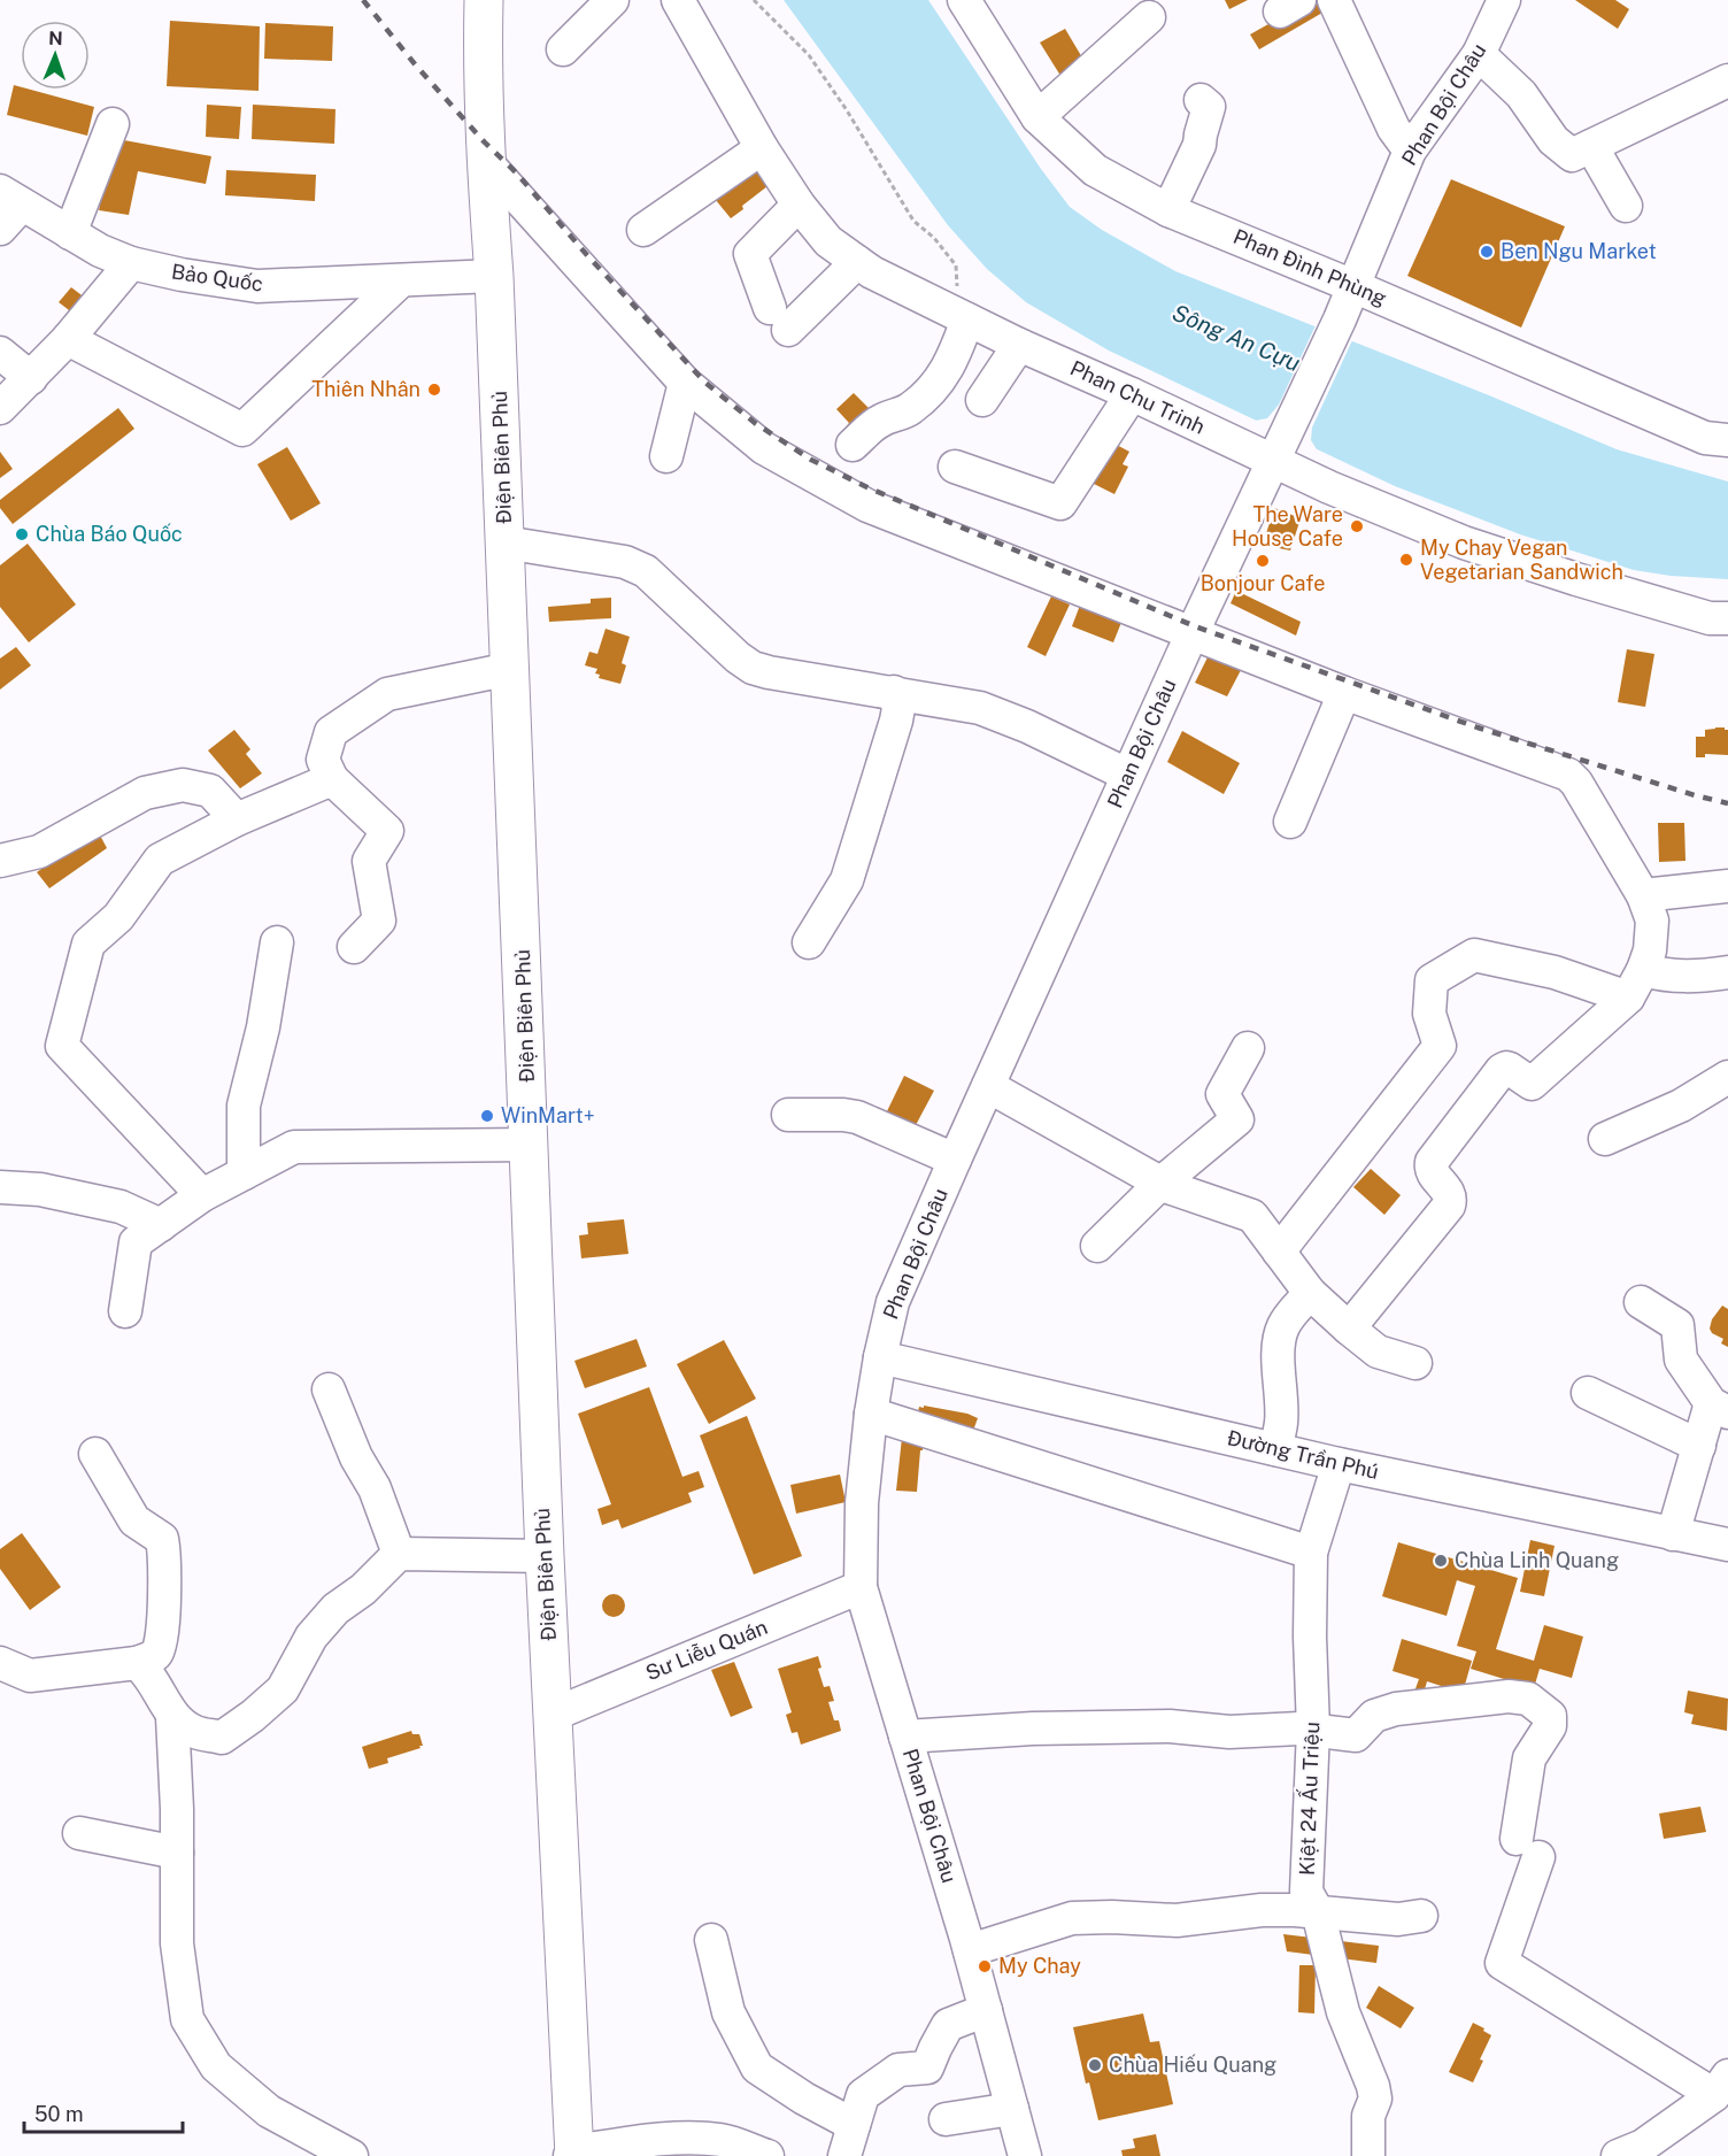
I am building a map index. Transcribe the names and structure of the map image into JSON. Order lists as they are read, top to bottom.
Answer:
{
  "streets": {
    "main road": ["Điện Biên Phủ"],
    "street": [
      "Phan Bội Châu",
      "Phan Đình Phùng",
      "Bảo Quốc",
      "Phan Chu Trinh",
      "Đường Trần Phú",
      "Sư Liễu Quán",
      "Kiệt 24 Ấu Triệu"
    ]
  },
  "crossings": [
    ["Phan Bội Châu", "Phan Đình Phùng"],
    ["Phan Bội Châu", "Phan Chu Trinh"],
    ["Phan Bội Châu", "Đường Trần Phú"],
    ["Phan Bội Châu", "Sư Liễu Quán"],
    ["Bảo Quốc", "Điện Biên Phủ"],
    ["Điện Biên Phủ", "Sư Liễu Quán"],
    ["Đường Trần Phú", "Kiệt 24 Ấu Triệu"]
  ],
  "water": ["Sông An Cựu"],
  "places": [
    "Ben Ngu Market",
    "Thiên Nhân",
    "The Ware House Cafe",
    "Chùa Báo Quốc",
    "My Chay Vegan Vegetarian Sandwich",
    "Bonjour Cafe",
    "WinMart+",
    "Chùa Linh Quang",
    "My Chay",
    "Chùa Hiếu Quang"
  ],
  "scale_bar": "50 m",
  "north": "top"
}
